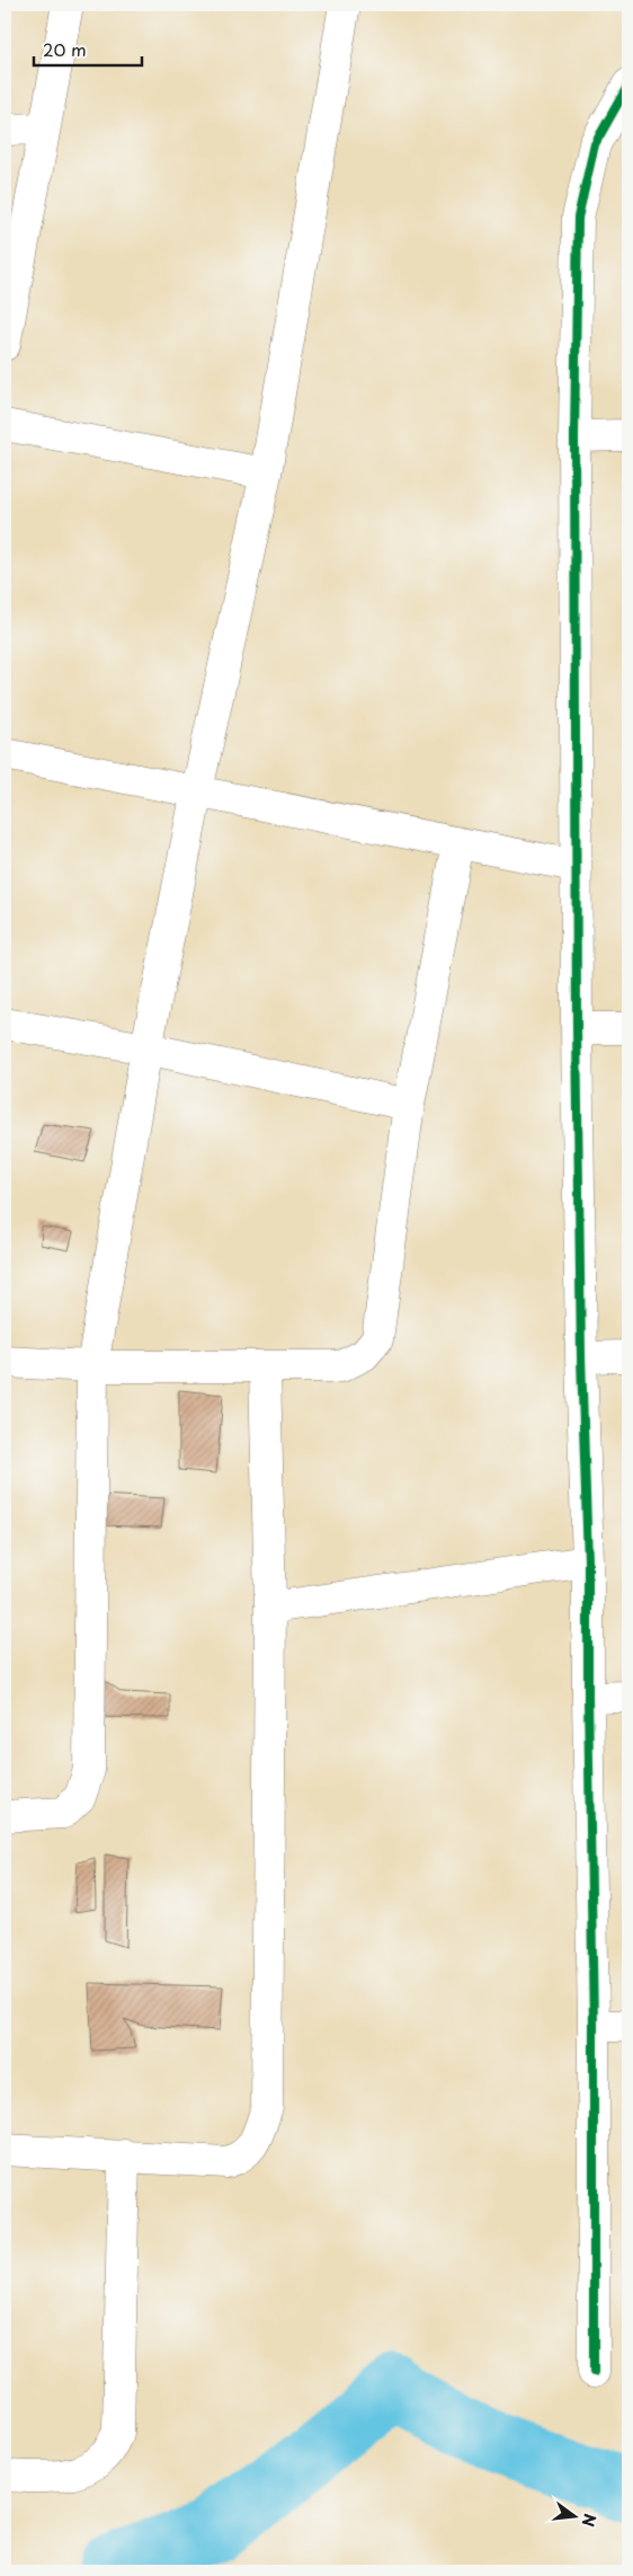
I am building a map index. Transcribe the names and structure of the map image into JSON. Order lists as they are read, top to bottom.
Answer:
{
  "scale_bar": "20 m",
  "north": "right"
}
